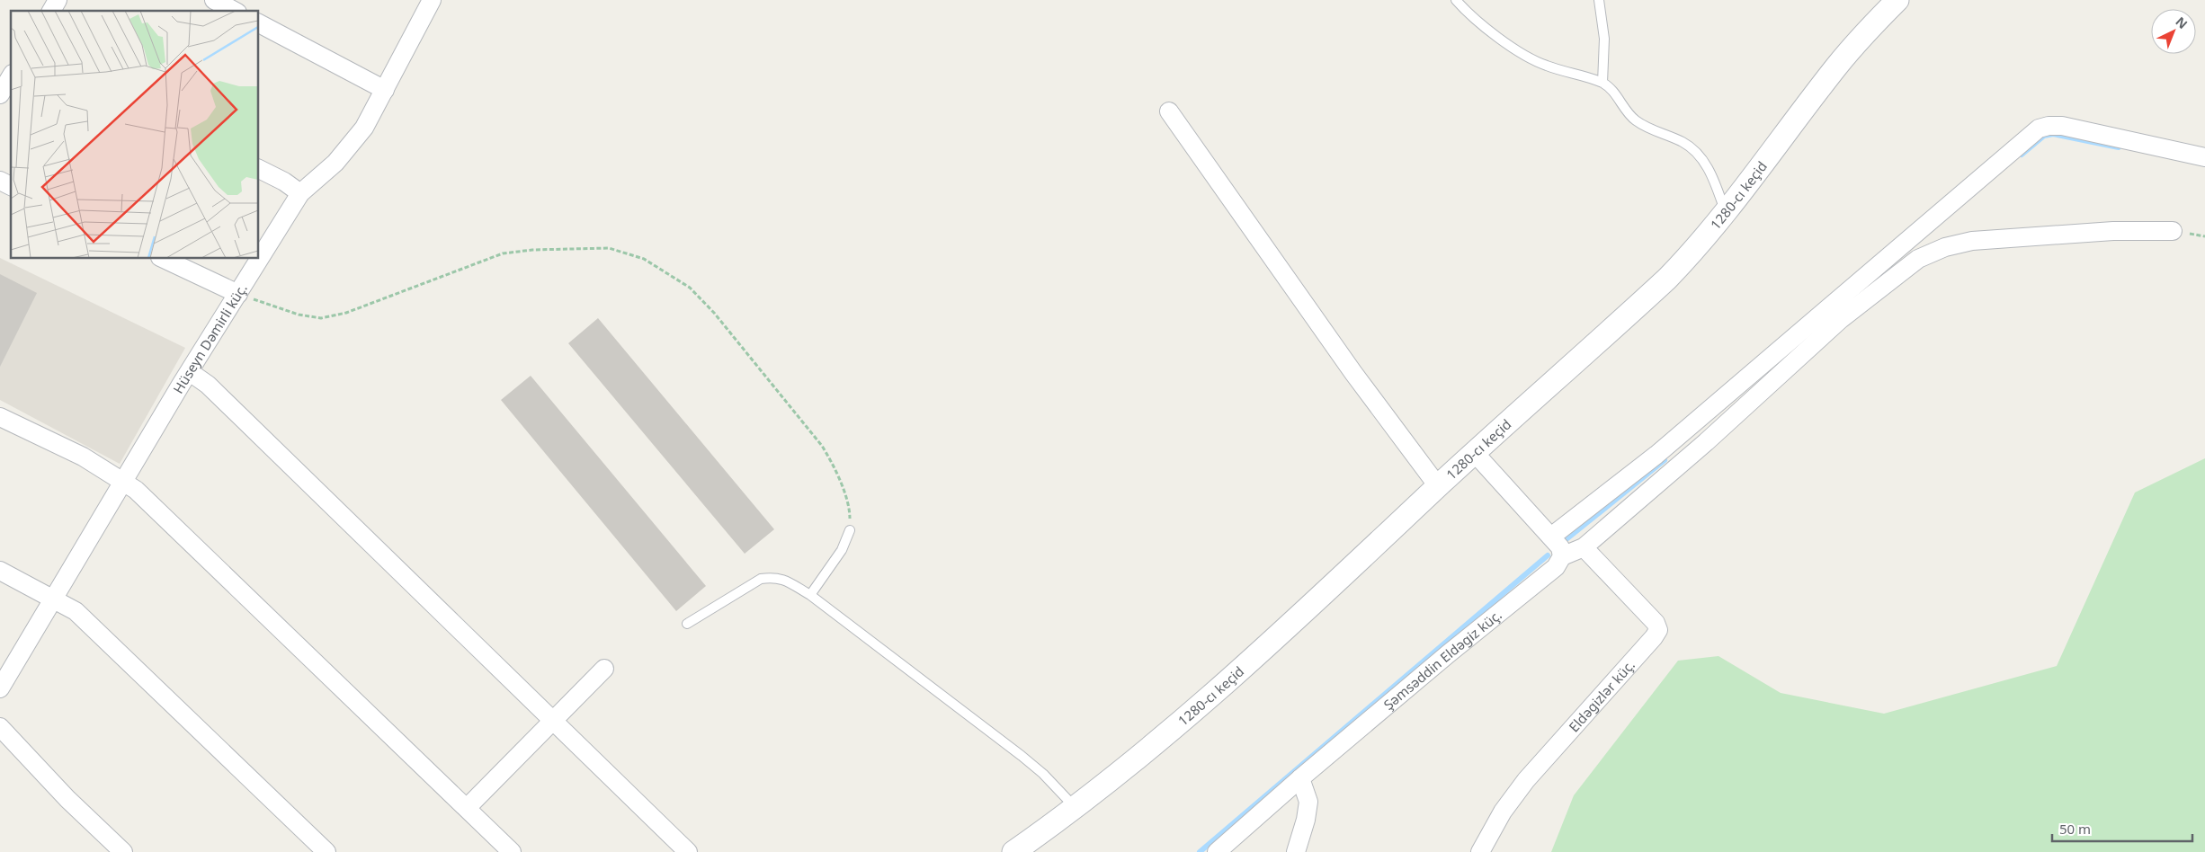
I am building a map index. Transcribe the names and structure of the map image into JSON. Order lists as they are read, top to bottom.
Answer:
{
  "streets": {
    "street": [
      "1280-cı keçid",
      "Hüseyn Dəmirli küç.",
      "Şəmsəddin Eldəgiz küç.",
      "Eldəgizlər küç."
    ]
  },
  "scale_bar": "50 m",
  "north": "top right"
}
